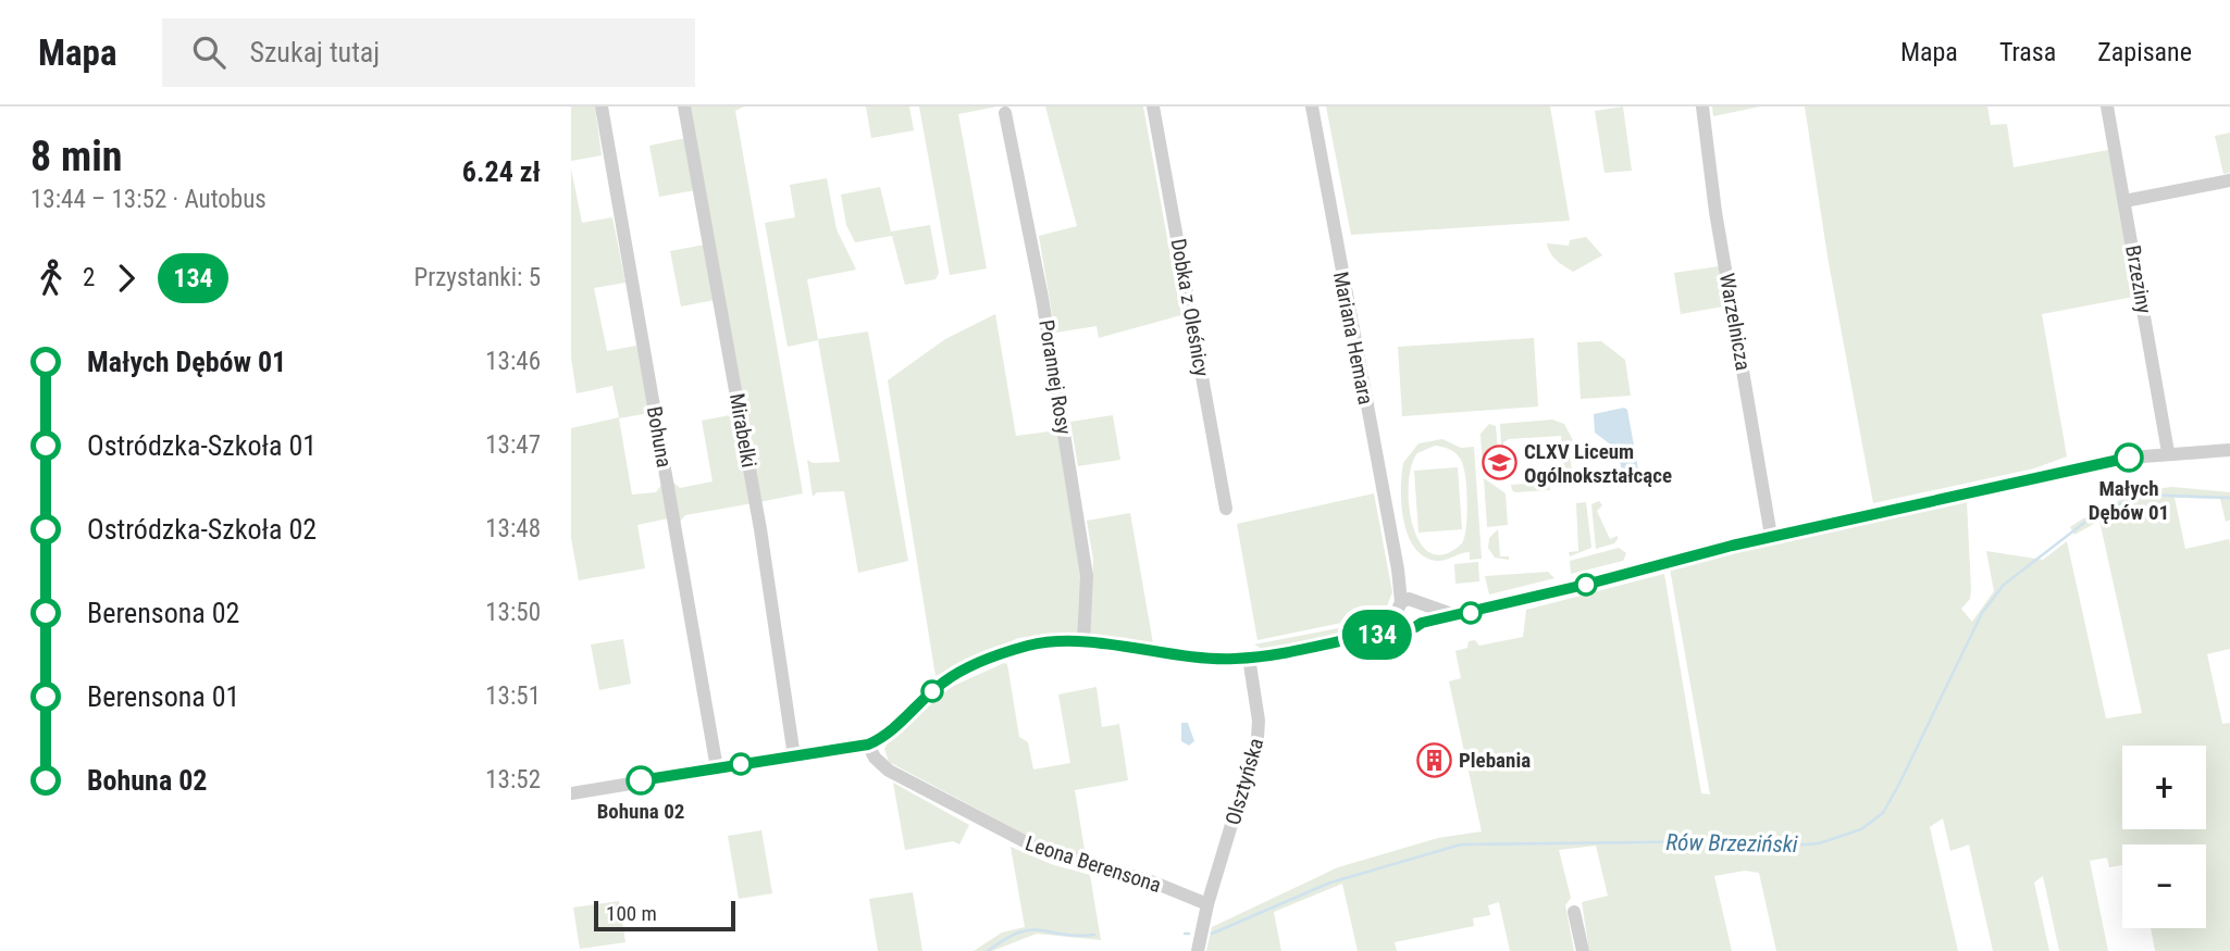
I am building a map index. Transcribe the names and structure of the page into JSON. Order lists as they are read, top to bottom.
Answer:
{
  "streets": {
    "street": [
      "Brzeziny",
      "Dobka z Oleśnicy",
      "Warzelnicza",
      "Mariana Hemara",
      "Porannej Rosy",
      "Mirabelki",
      "Bohuna",
      "Olsztyńska",
      "Leona Berensona"
    ]
  },
  "crossings": [
    ["Olsztyńska", "Leona Berensona"]
  ],
  "water": ["Rów Brzeziński"],
  "places": {
    "other": ["Małych Dębów 01", "Bohuna 02"],
    "school or university": ["CLXV Liceum Ogólnokształcące"],
    "building": ["Plebania"]
  },
  "lines": ["bus line 134"],
  "scale_bar": "100 m",
  "page": {
    "header": "Mapa",
    "search": "Szukaj tutaj",
    "nav": ["Mapa", "Trasa", "Zapisane"],
    "heading": ["8 min", "13:44 – 13:52 · Autobus", "6.24 zł"],
    "on_map": "134",
    "legs": ["2", "134", "Przystanki: 5"],
    "list": [
      {
        "name": "Małych Dębów 01",
        "value": "13:46"
      },
      {
        "name": "Ostródzka-Szkoła 01",
        "value": "13:47"
      },
      {
        "name": "Ostródzka-Szkoła 02",
        "value": "13:48"
      },
      {
        "name": "Berensona 02",
        "value": "13:50"
      },
      {
        "name": "Berensona 01",
        "value": "13:51"
      },
      {
        "name": "Bohuna 02",
        "value": "13:52"
      }
    ],
    "map_buttons": ["+", "−"],
    "scale": "100 m"
  }
}
